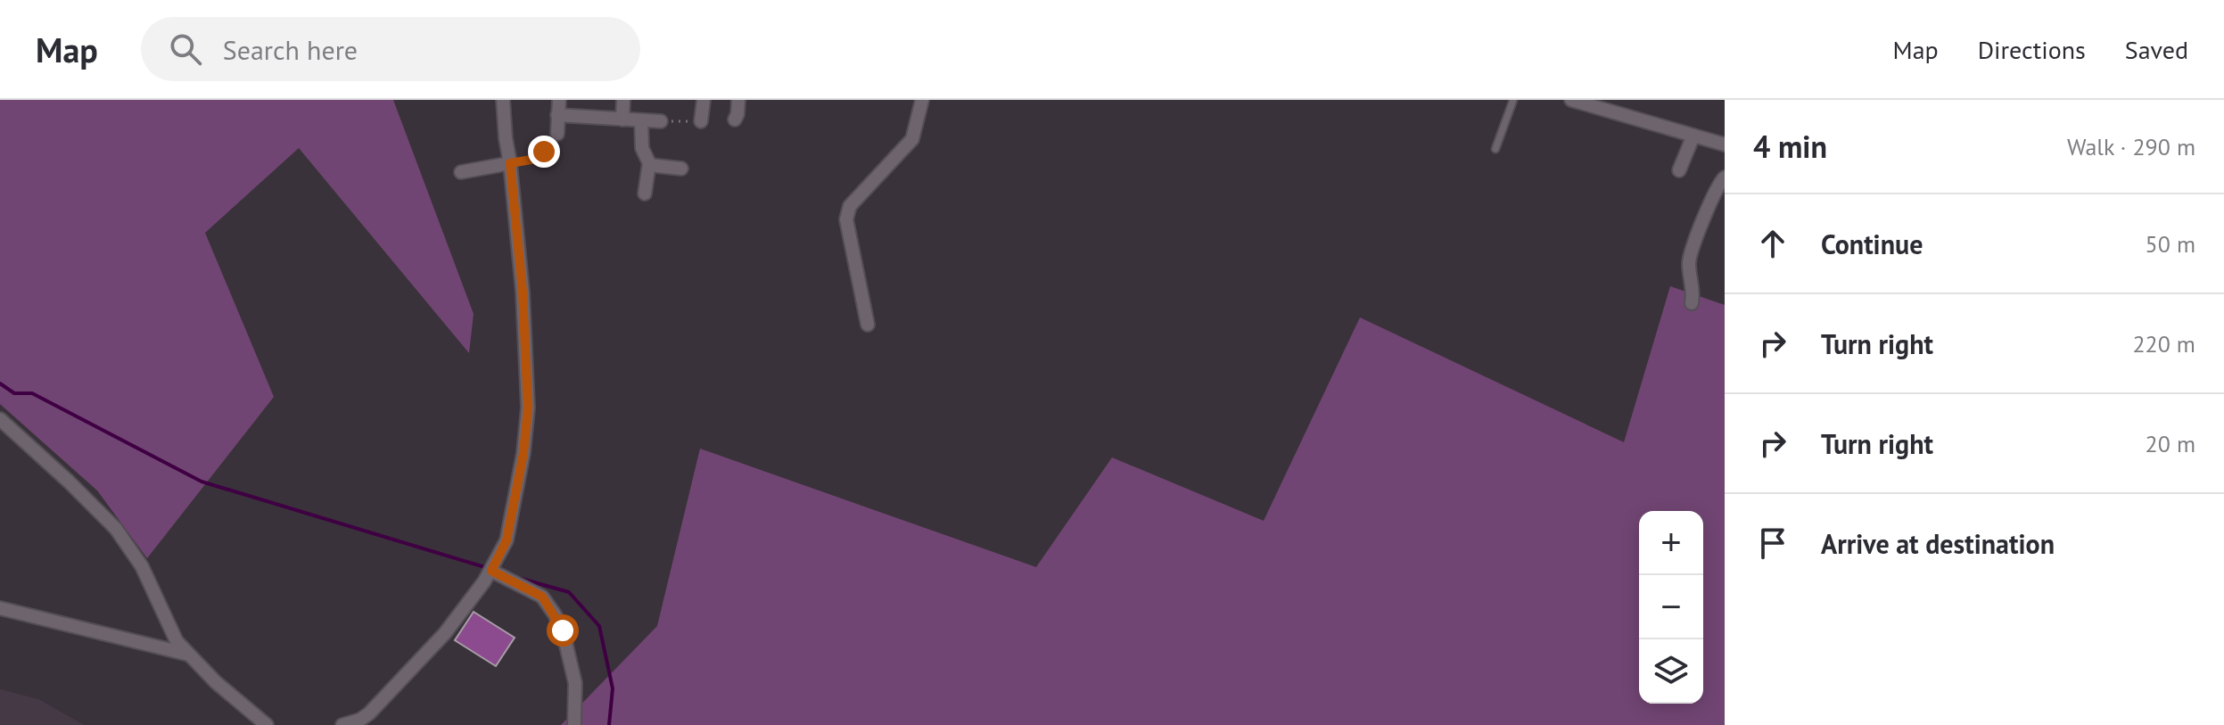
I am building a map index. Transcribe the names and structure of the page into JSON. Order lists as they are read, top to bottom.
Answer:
{
  "page": {
    "header": "Map",
    "search": "Search here",
    "nav": ["Map", "Directions", "Saved"],
    "heading": ["4 min", "Walk · 290 m"],
    "list": [
      ["Continue", "50 m"],
      ["Turn right", "220 m"],
      ["Turn right", "20 m"],
      "Arrive at destination"
    ],
    "map_buttons": ["+", "−"]
  }
}
